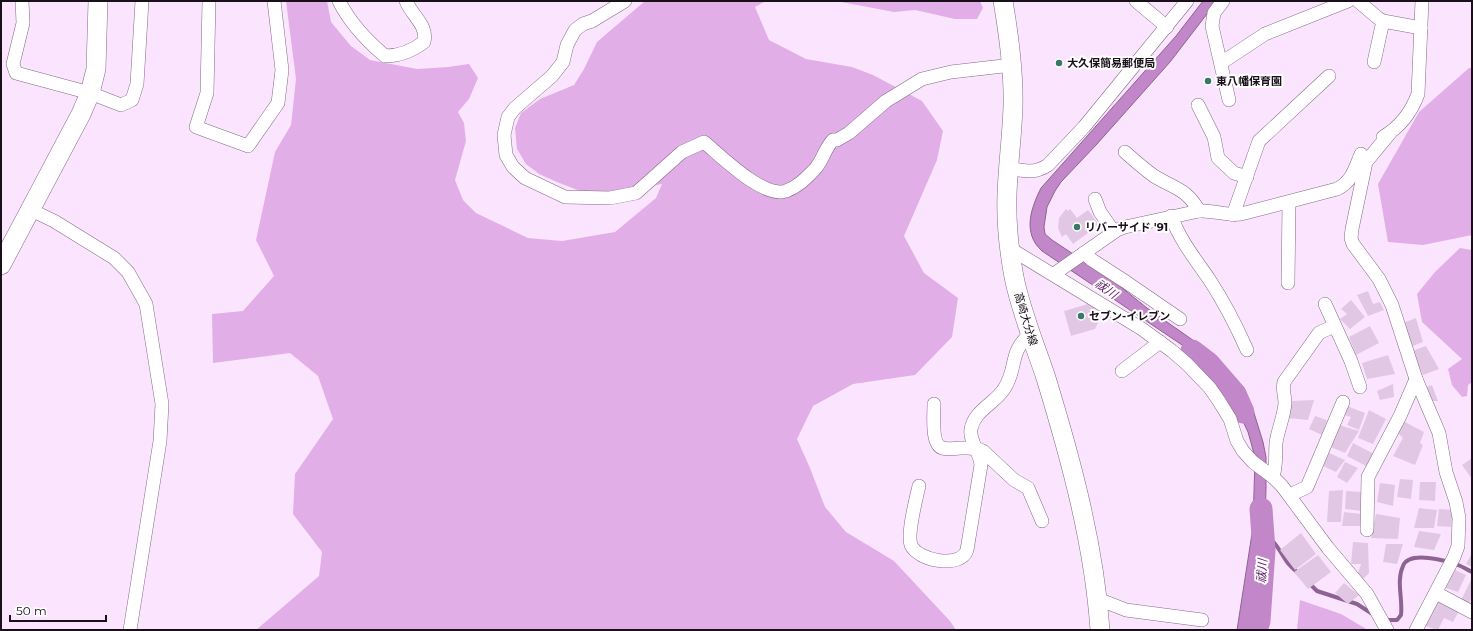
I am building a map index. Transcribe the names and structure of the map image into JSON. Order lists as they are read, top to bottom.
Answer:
{
  "streets": {
    "main road": ["高崎大分線"]
  },
  "water": ["祓川"],
  "places": [
    "大久保簡易郵便局",
    "東八幡保育園",
    "リバーサイド '91",
    "セブン-イレブン"
  ],
  "scale_bar": "50 m"
}
